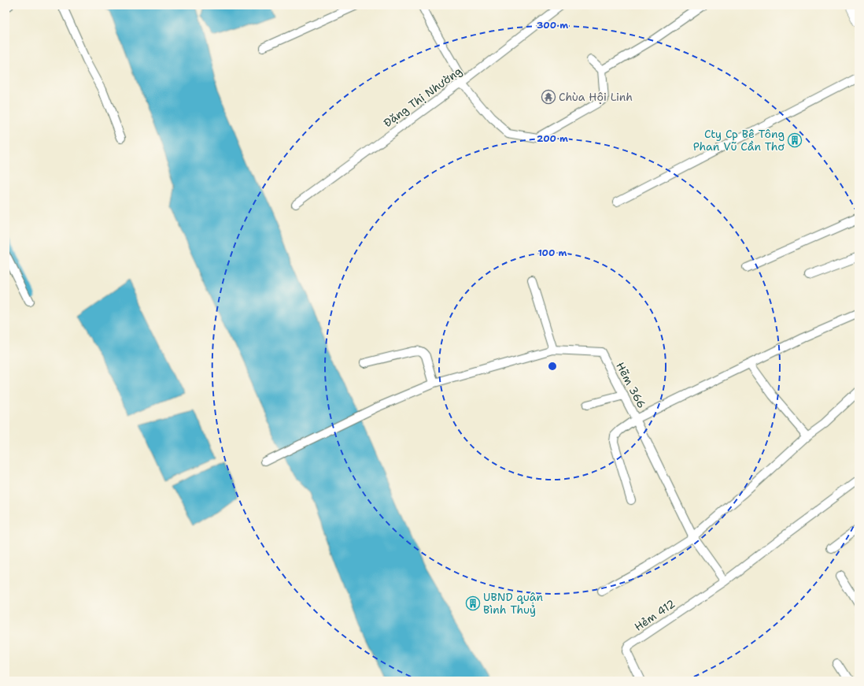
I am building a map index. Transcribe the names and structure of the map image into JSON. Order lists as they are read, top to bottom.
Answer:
{
  "streets": {
    "street": ["Đặng Thị Nhường", "Hẽm 366", "Hẻm 412"]
  },
  "places": {
    "temple": ["Chùa Hội Linh"],
    "building": ["Cty Cp Bê Tông Phan Vũ Cần Thơ", "UBND quận Bình Thuỷ"]
  },
  "rings": ["300 m", "200 m", "100 m"]
}
